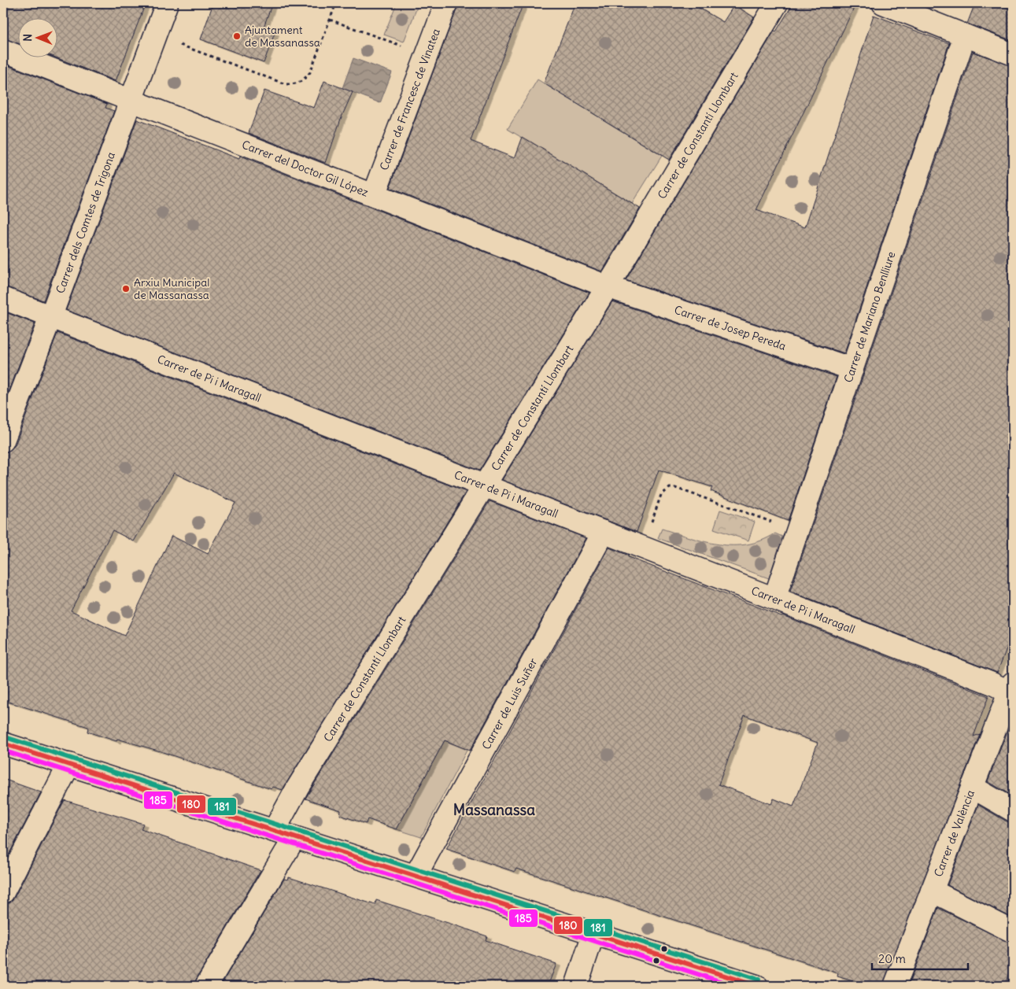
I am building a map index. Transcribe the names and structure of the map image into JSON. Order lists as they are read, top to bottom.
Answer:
{
  "streets": {
    "street": [
      "Carrer de Francesc de Vinatea",
      "Carrer de Constantí Llombart",
      "Carrer del Doctor Gil López",
      "Carrer dels Comtes de Trigona",
      "Carrer de Mariano Benlliure",
      "Carrer de Josep Pereda",
      "Carrer de Pi i Maragall",
      "Carrer de Luis Suñer",
      "Carrer de València"
    ]
  },
  "crossings": [
    ["Carrer de Francesc de Vinatea", "Carrer del Doctor Gil López"],
    ["Carrer de Constantí Llombart", "Carrer del Doctor Gil López"],
    ["Carrer de Constantí Llombart", "Carrer de Josep Pereda"],
    ["Carrer de Constantí Llombart", "Carrer de Pi i Maragall"],
    ["Carrer del Doctor Gil López", "Carrer dels Comtes de Trigona"],
    ["Carrer del Doctor Gil López", "Carrer de Josep Pereda"],
    ["Carrer dels Comtes de Trigona", "Carrer de Pi i Maragall"],
    ["Carrer de Mariano Benlliure", "Carrer de Josep Pereda"],
    ["Carrer de Mariano Benlliure", "Carrer de Pi i Maragall"],
    ["Carrer de Pi i Maragall", "Carrer de Luis Suñer"],
    ["Carrer de Pi i Maragall", "Carrer de València"]
  ],
  "districts": ["Massanassa"],
  "places": ["Ajuntament de Massanassa", "Arxiu Municipal de Massanassa"],
  "lines": ["transit line 181", "transit line 180", "transit line 185"],
  "scale_bar": "20 m",
  "north": "left"
}
